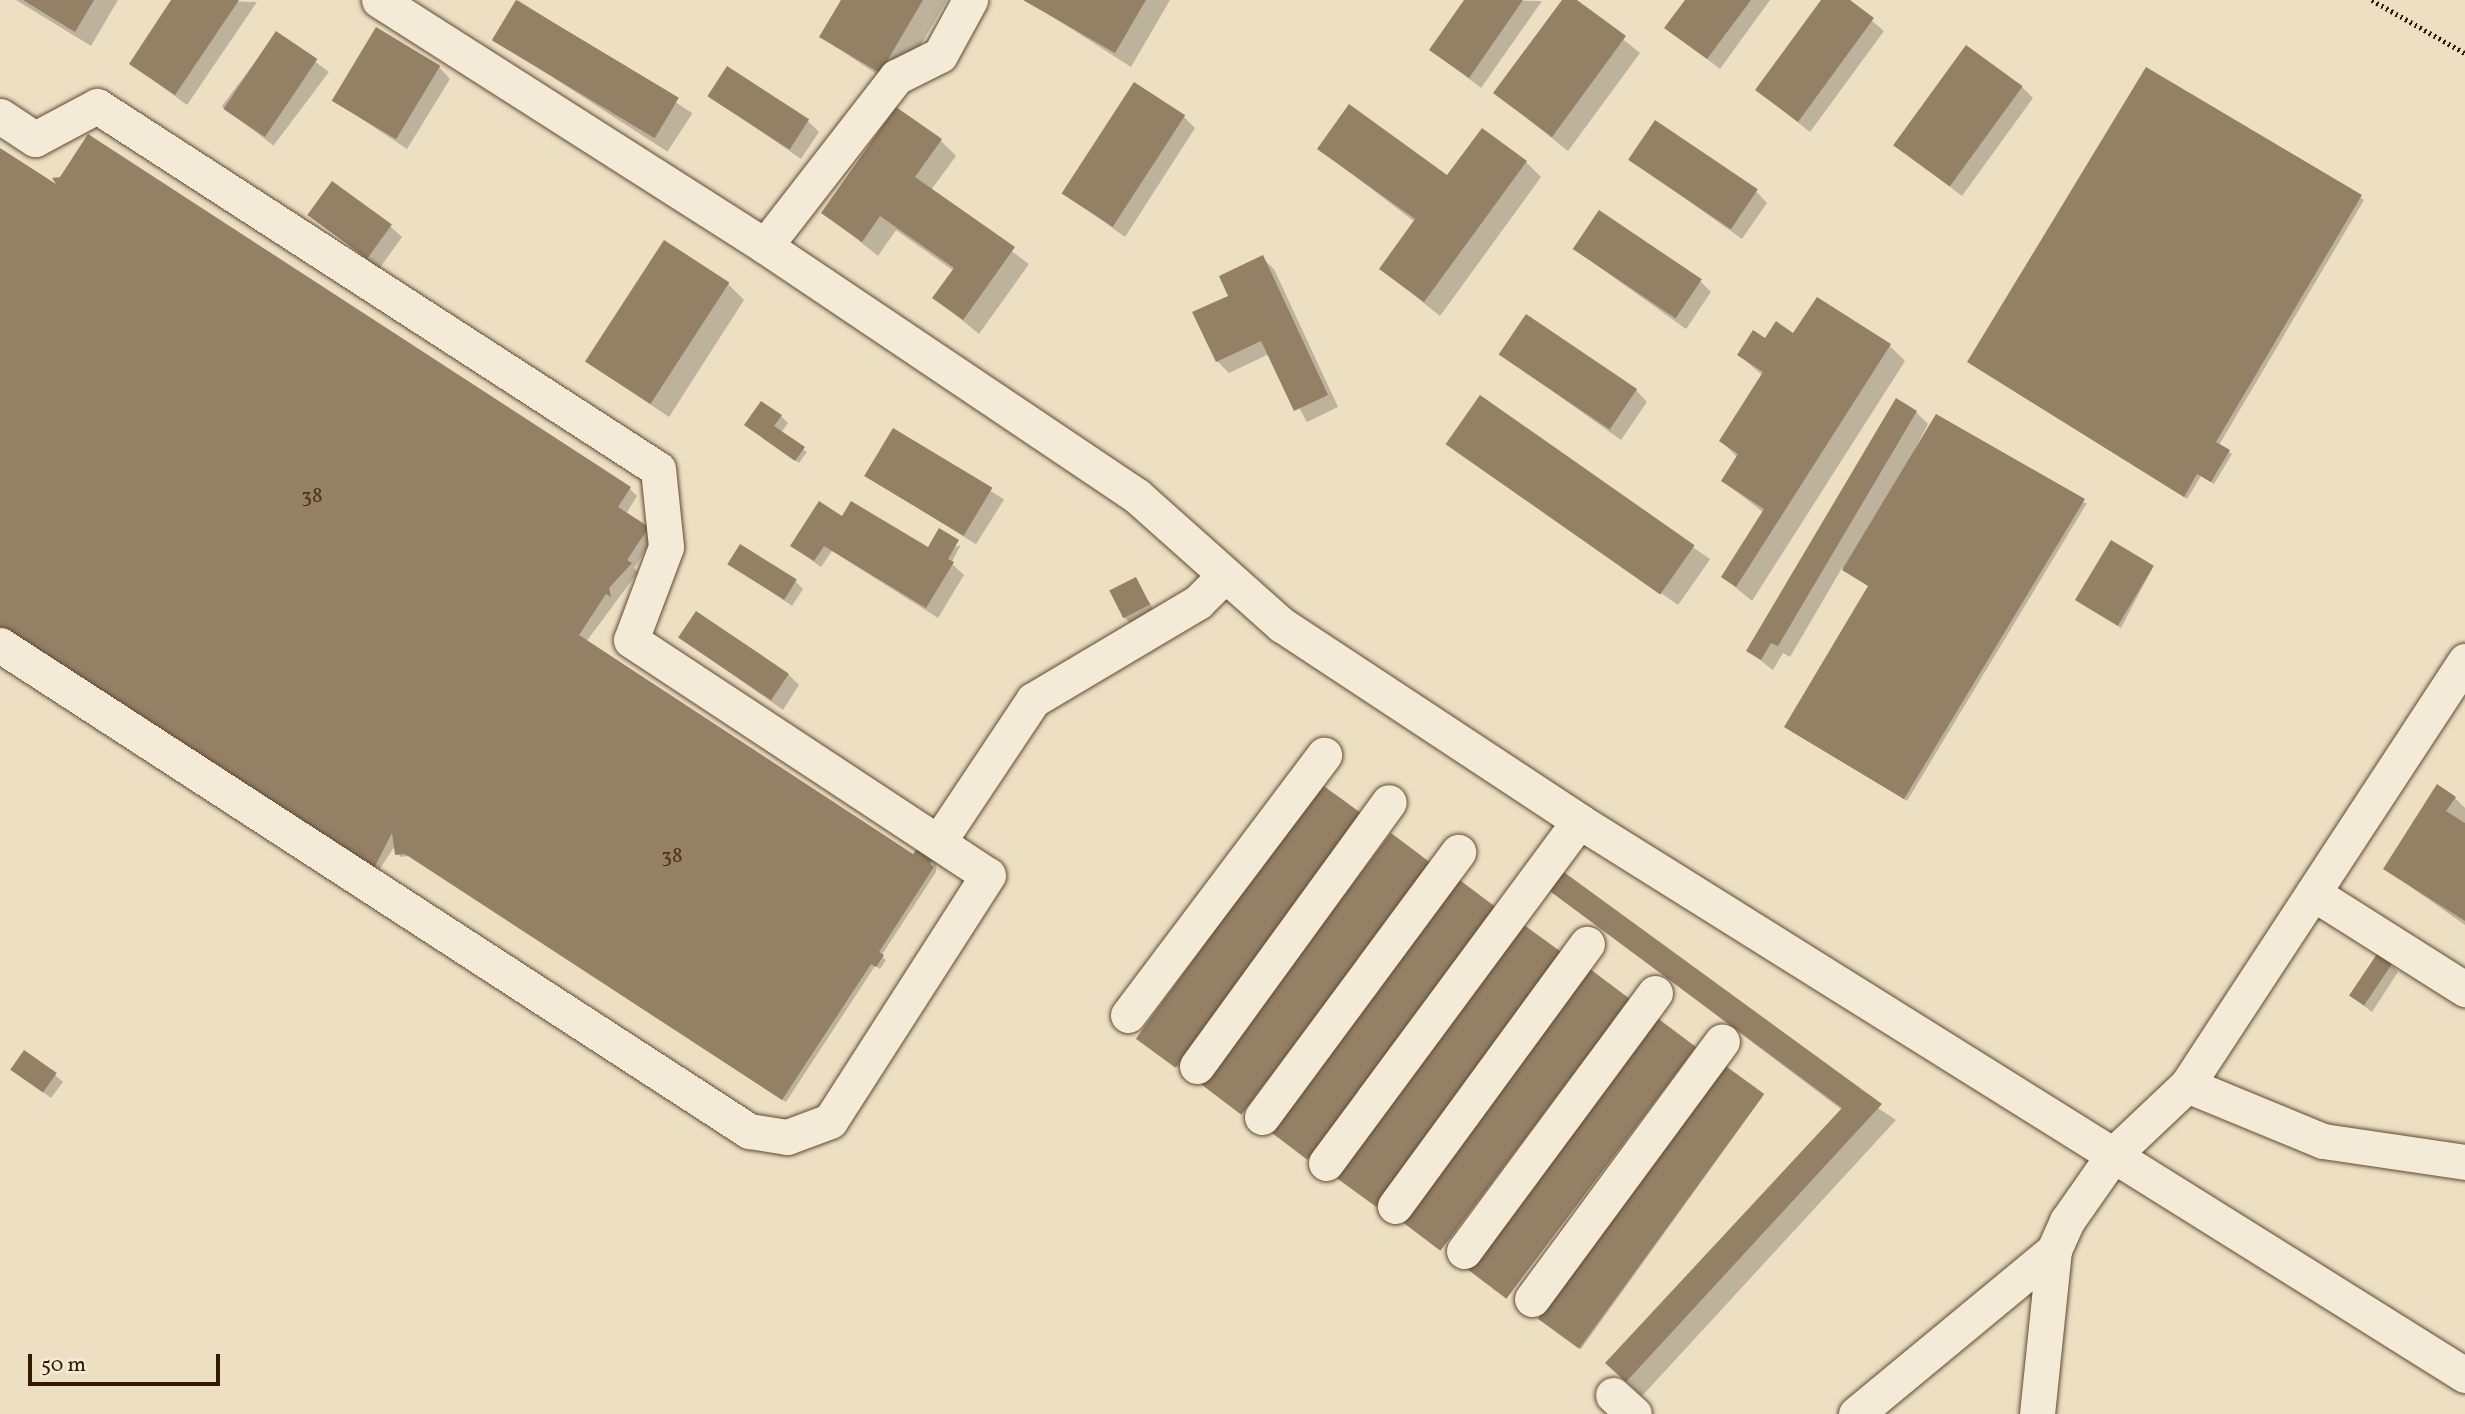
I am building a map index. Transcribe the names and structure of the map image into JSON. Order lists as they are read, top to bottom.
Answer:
{
  "house_numbers": ["38", "38"],
  "scale_bar": "50 m"
}
